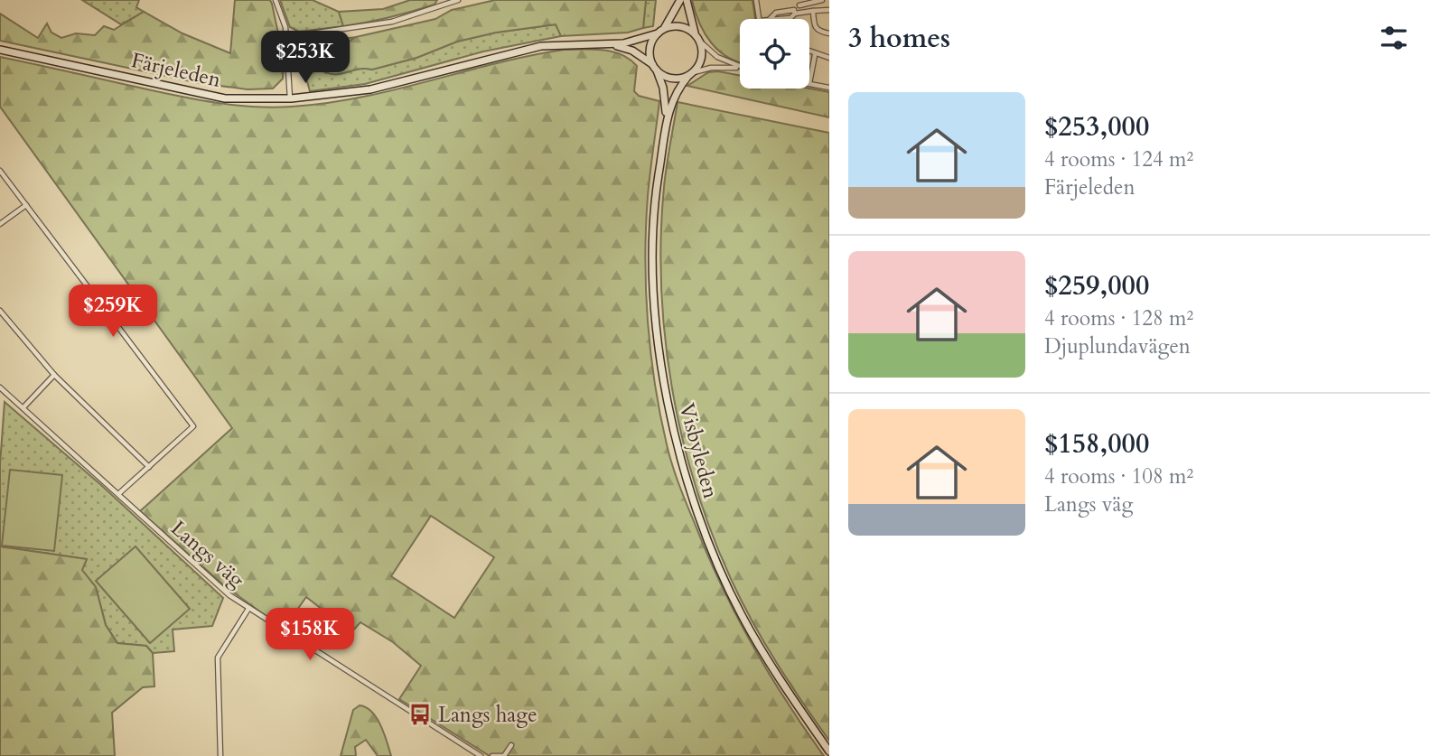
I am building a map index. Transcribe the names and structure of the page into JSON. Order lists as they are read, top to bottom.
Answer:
{
  "streets": {
    "main road": ["Färjeleden", "Visbyleden"],
    "street": ["Langs väg"]
  },
  "crossings": [
    ["Färjeleden", "Visbyleden"]
  ],
  "places": {
    "bus stop": ["Langs hage"]
  },
  "page": {
    "heading": "3 homes",
    "price": ["$253K", "$259K", "$158K"],
    "list": [
      {
        "name": "$253,000",
        "note": "4 rooms · 124 m² · Färjeleden"
      },
      {
        "name": "$259,000",
        "note": "4 rooms · 128 m² · Djuplundavägen"
      },
      {
        "name": "$158,000",
        "note": "4 rooms · 108 m² · Langs väg"
      }
    ]
  }
}
